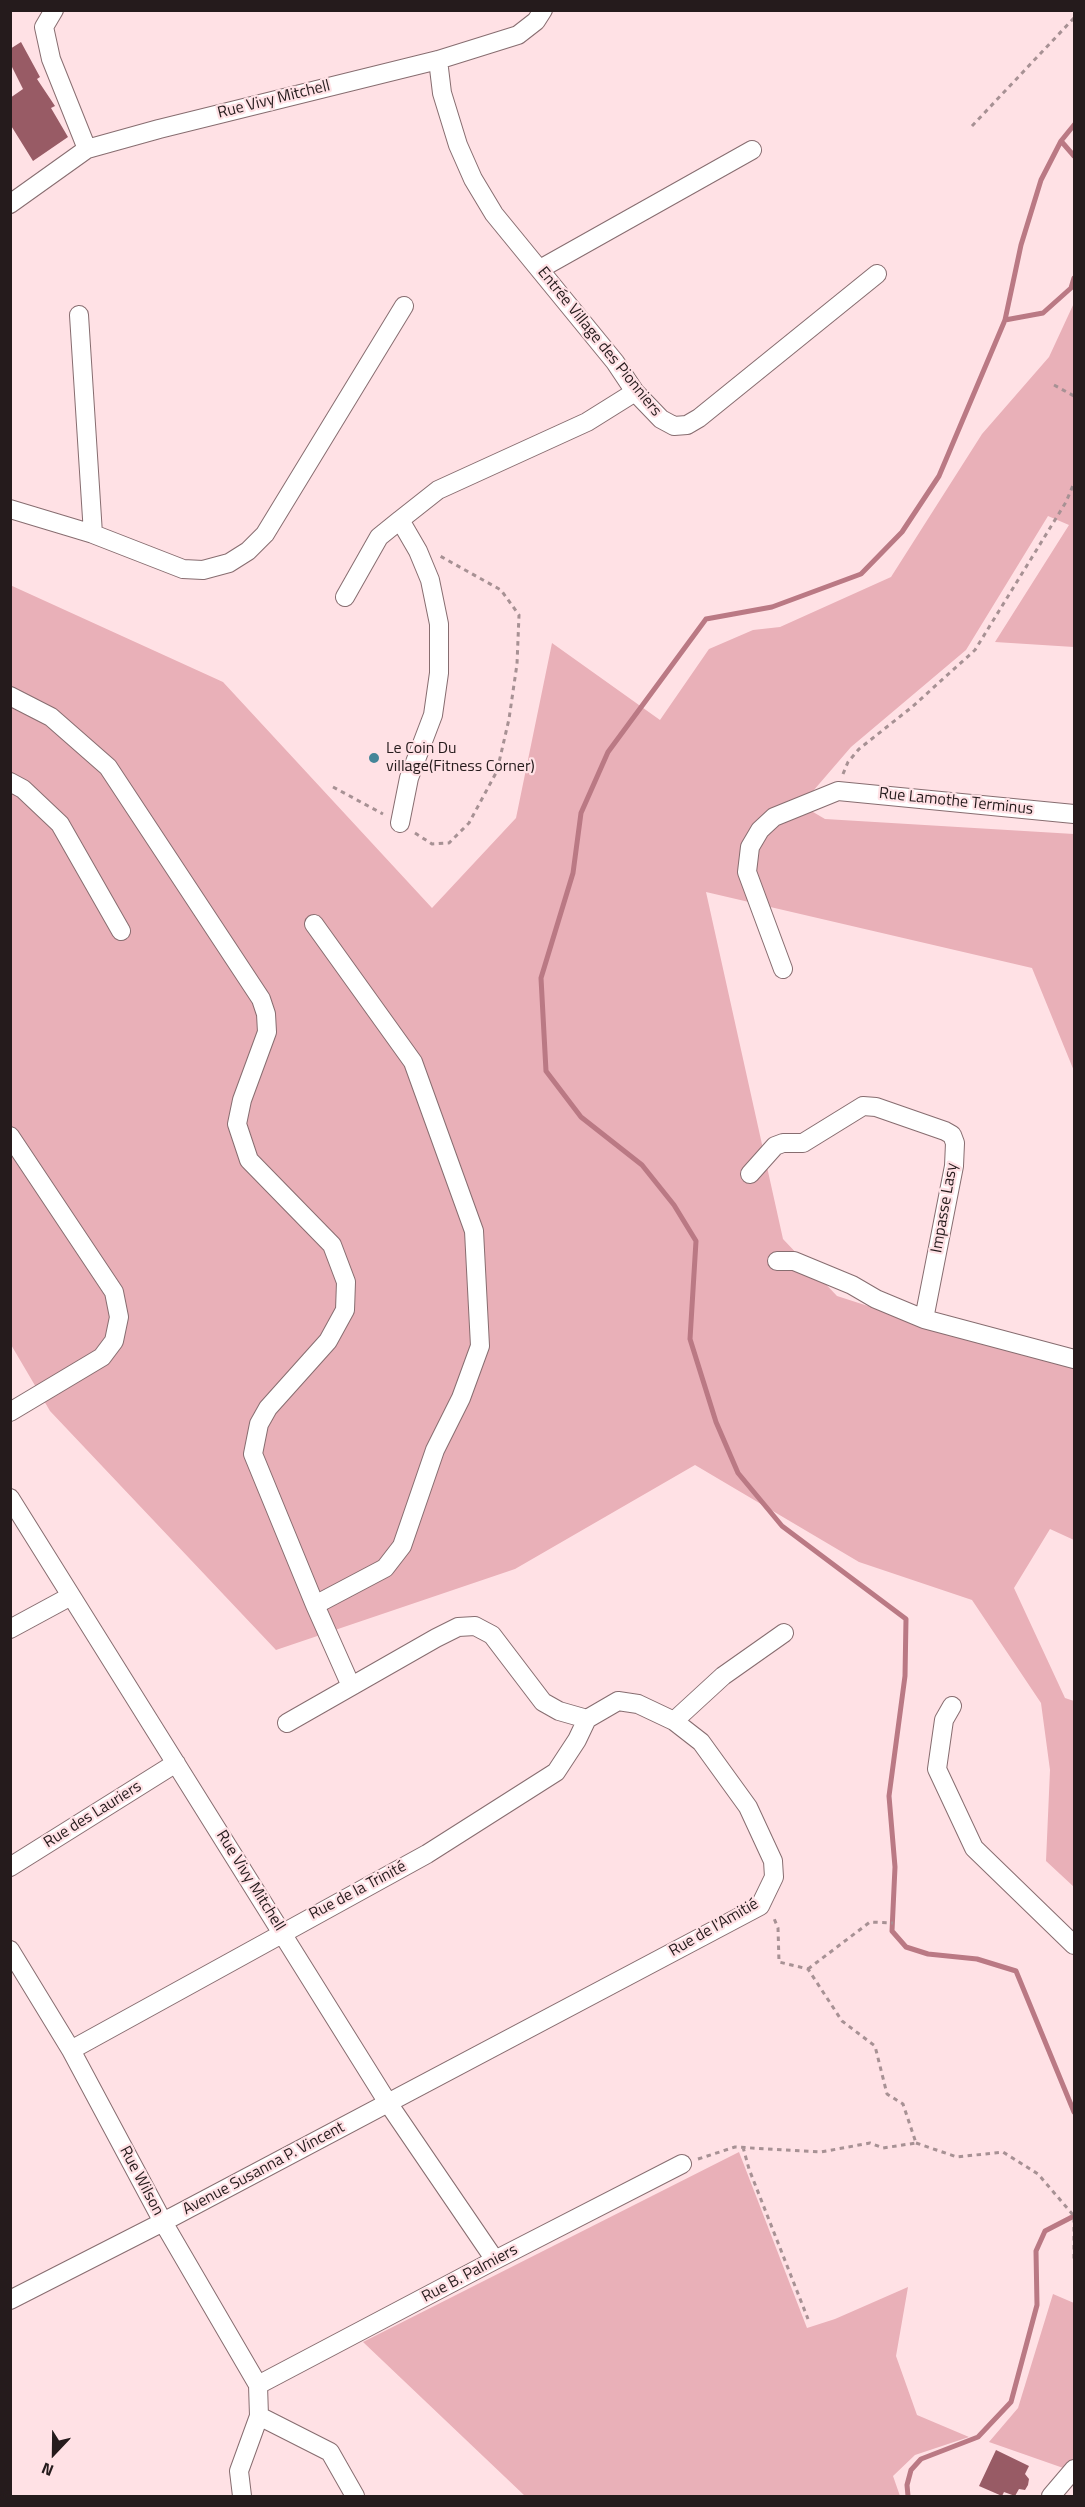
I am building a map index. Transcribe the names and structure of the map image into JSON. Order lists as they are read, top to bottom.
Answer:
{
  "streets": {
    "street": [
      "Rue Vivy Mitchell",
      "Entrée Village des Pionniers",
      "Rue Lamothe Terminus",
      "Impasse Lasy",
      "Rue des Lauriers",
      "Rue de la Trinité",
      "Rue de l'Amitié",
      "Avenue Susanna P. Vincent",
      "Rue Wilson",
      "Rue B. Palmiers"
    ]
  },
  "crossings": [
    ["Rue Vivy Mitchell", "Entrée Village des Pionniers"],
    ["Rue Vivy Mitchell", "Rue des Lauriers"],
    ["Rue Vivy Mitchell", "Rue de la Trinité"],
    ["Rue Vivy Mitchell", "Rue de l'Amitié"],
    ["Rue Vivy Mitchell", "Avenue Susanna P. Vincent"],
    ["Rue Vivy Mitchell", "Rue B. Palmiers"],
    ["Rue de la Trinité", "Rue de l'Amitié"],
    ["Rue de la Trinité", "Rue Wilson"],
    ["Rue de l'Amitié", "Avenue Susanna P. Vincent"],
    ["Avenue Susanna P. Vincent", "Rue Wilson"],
    ["Rue Wilson", "Rue B. Palmiers"]
  ],
  "places": ["Le Coin Du village(Fitness Corner)"],
  "north": "bottom"
}
